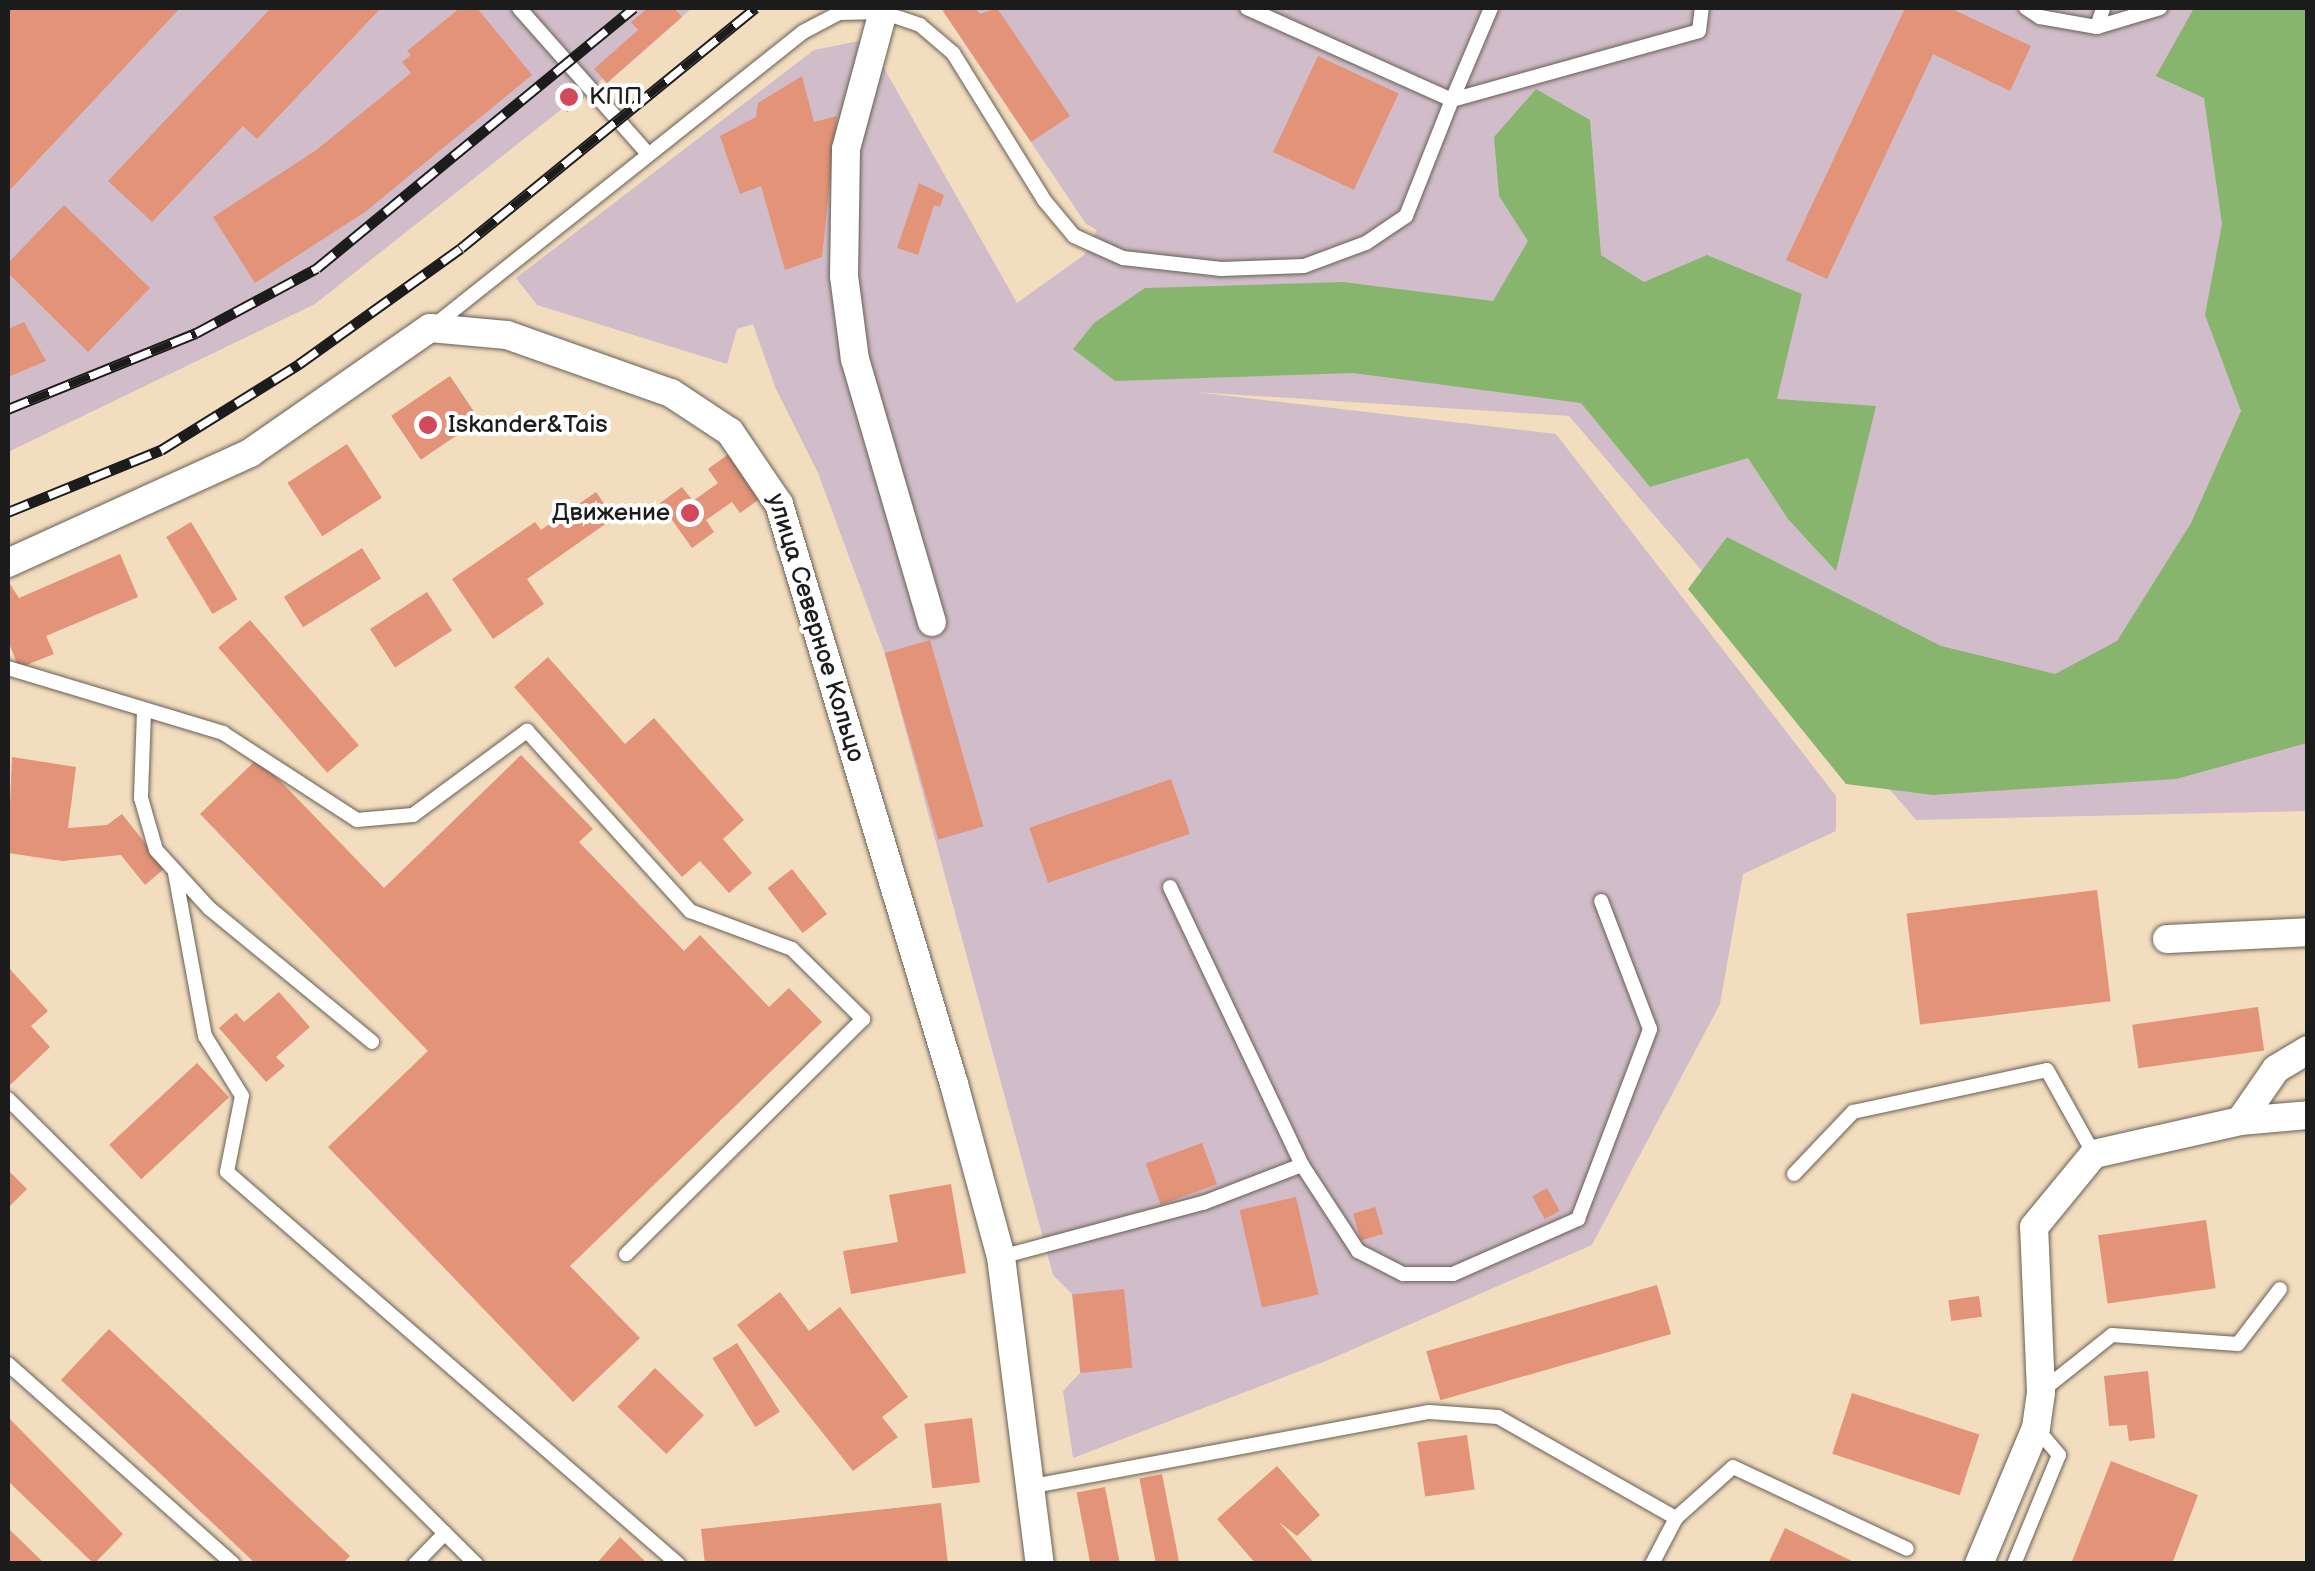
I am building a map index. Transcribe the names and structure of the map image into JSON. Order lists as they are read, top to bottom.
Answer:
{
  "streets": {
    "street": ["улица Северное Кольцо"]
  },
  "places": ["КПП", "Iskander&Tais", "Движение"]
}
